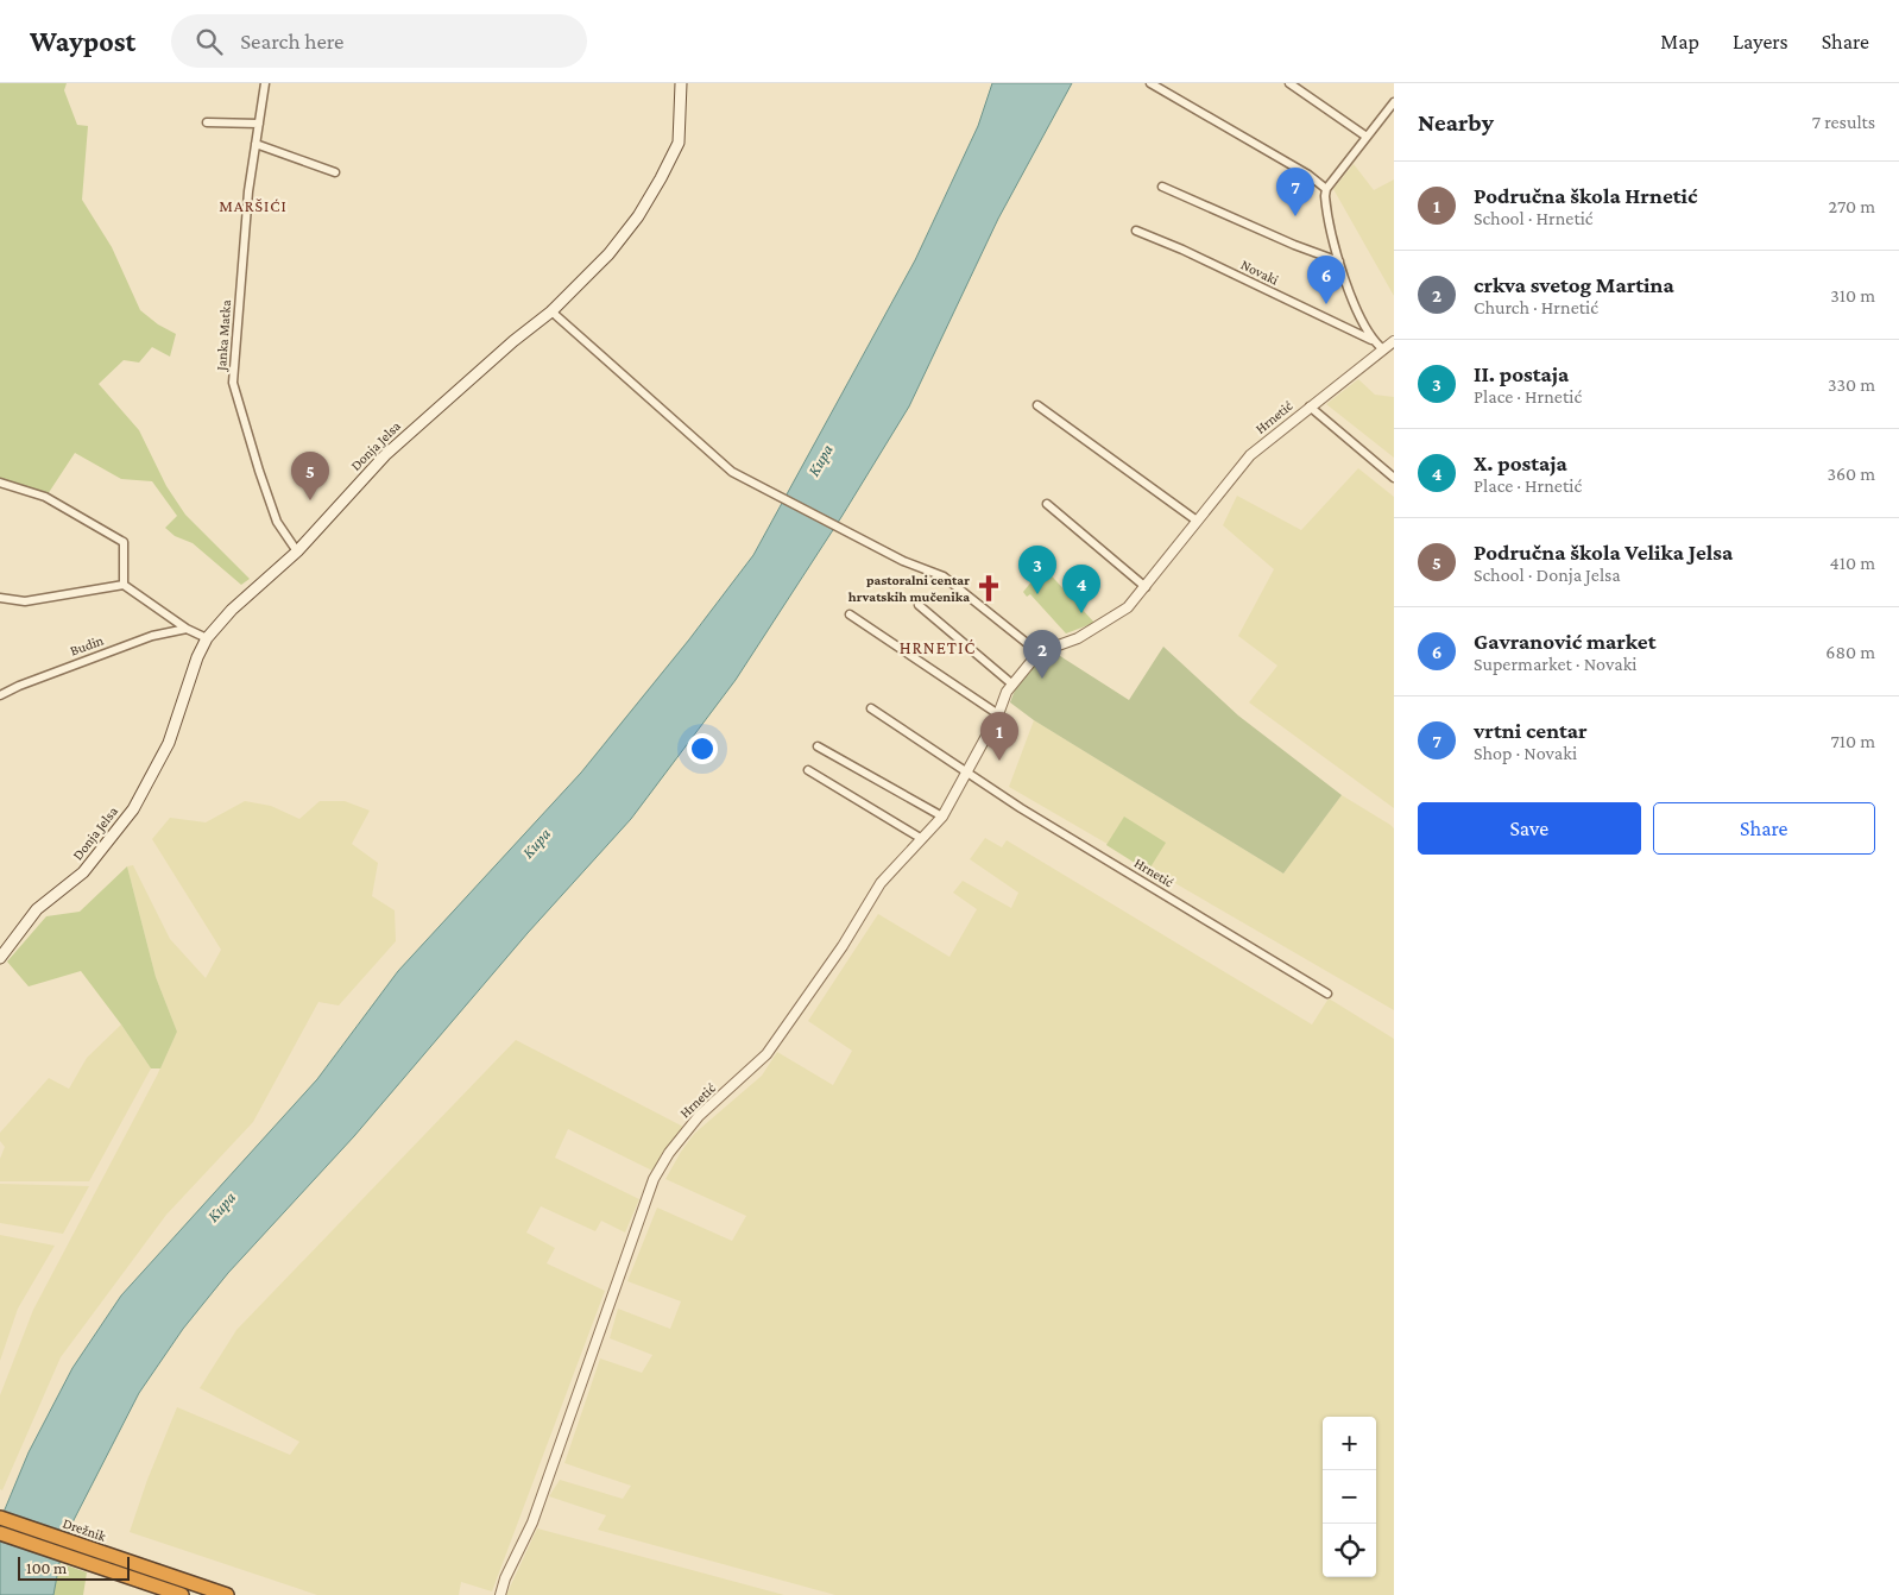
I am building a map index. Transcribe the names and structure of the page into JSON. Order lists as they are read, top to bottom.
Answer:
{
  "streets": {
    "highway": ["Drežnik"],
    "main road": ["Donja Jelsa"],
    "street": [
      "Novaki",
      "Janka Matka",
      "Hrnetić",
      "Budin"
    ]
  },
  "crossings": [
    ["Novaki", "Hrnetić"],
    ["Janka Matka", "Donja Jelsa"]
  ],
  "districts": ["MARŠIĆI", "HRNETIĆ"],
  "water": ["Kupa"],
  "places": {
    "church": ["pastoralni centar hrvatskih mučenika"]
  },
  "scale_bar": "100 m",
  "page": {
    "header": "Waypost",
    "search": "Search here",
    "nav": ["Map", "Layers", "Share"],
    "heading": ["Nearby", "7 results"],
    "list": [
      {
        "mark": "1",
        "name": "Područna škola Hrnetić",
        "note": "School · Hrnetić",
        "value": "270 m"
      },
      {
        "mark": "2",
        "name": "crkva svetog Martina",
        "note": "Church · Hrnetić",
        "value": "310 m"
      },
      {
        "mark": "3",
        "name": "II. postaja",
        "note": "Place · Hrnetić",
        "value": "330 m"
      },
      {
        "mark": "4",
        "name": "X. postaja",
        "note": "Place · Hrnetić",
        "value": "360 m"
      },
      {
        "mark": "5",
        "name": "Područna škola Velika Jelsa",
        "note": "School · Donja Jelsa",
        "value": "410 m"
      },
      {
        "mark": "6",
        "name": "Gavranović market",
        "note": "Supermarket · Novaki",
        "value": "680 m"
      },
      {
        "mark": "7",
        "name": "vrtni centar",
        "note": "Shop · Novaki",
        "value": "710 m"
      }
    ],
    "pins": [
      "7",
      "6",
      "5",
      "3",
      "4",
      "2",
      "1"
    ],
    "buttons": ["Save", "Share"],
    "map_buttons": ["+", "−"],
    "scale": "100 m"
  }
}
